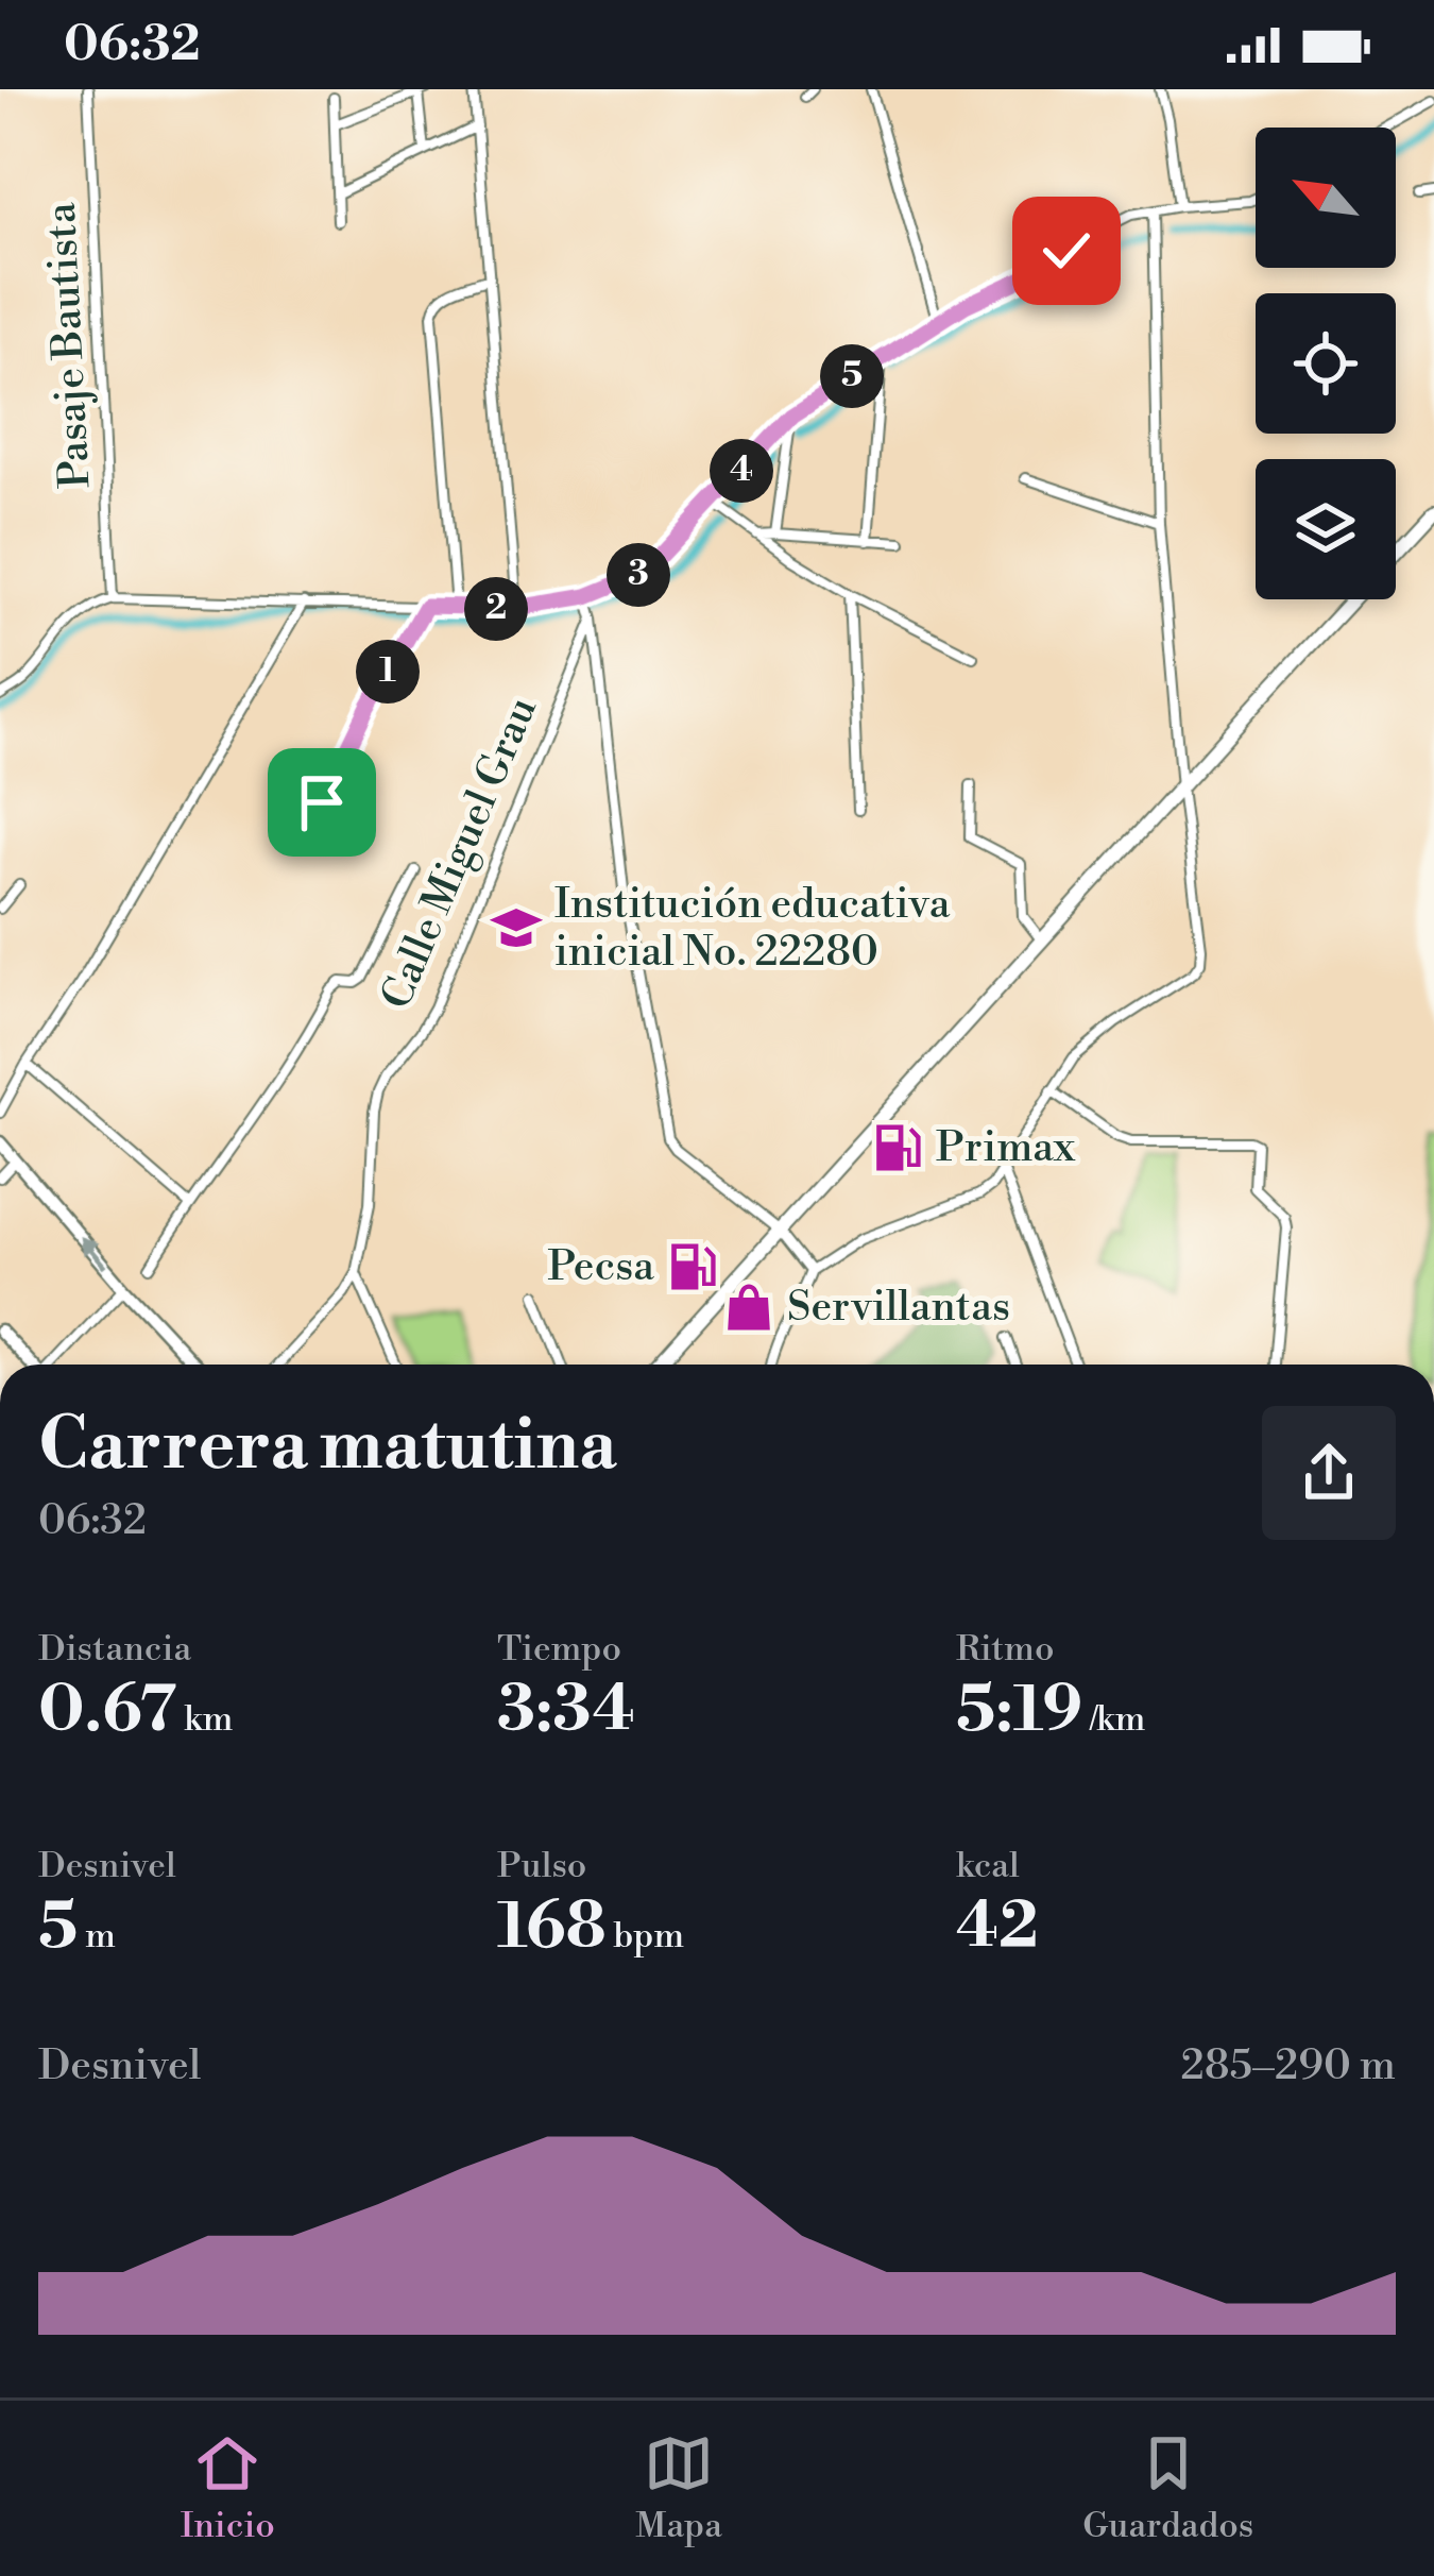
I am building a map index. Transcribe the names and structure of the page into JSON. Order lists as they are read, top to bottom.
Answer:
{
  "streets": {
    "street": ["Pasaje Bautista", "Calle Miguel Grau"]
  },
  "places": {
    "school or university": ["Institución educativa inicial No. 22280"],
    "fuel station": ["Primax", "Pecsa"],
    "shop": ["Servillantas"]
  },
  "north": "top left",
  "page": {
    "status": "06:32",
    "pins": [
      "5",
      "4",
      "3",
      "2",
      "1"
    ],
    "heading": ["Carrera matutina", "06:32"],
    "stats": [
      ["Distancia", "0.67 km"],
      ["Tiempo", "3:34"],
      ["Ritmo", "5:19 /km"],
      ["Desnivel", "5 m"],
      ["Pulso", "168 bpm"],
      ["kcal", "42"]
    ],
    "chart": ["Desnivel", "285–290 m"],
    "tabs": ["Inicio", "Mapa", "Guardados"]
  }
}
